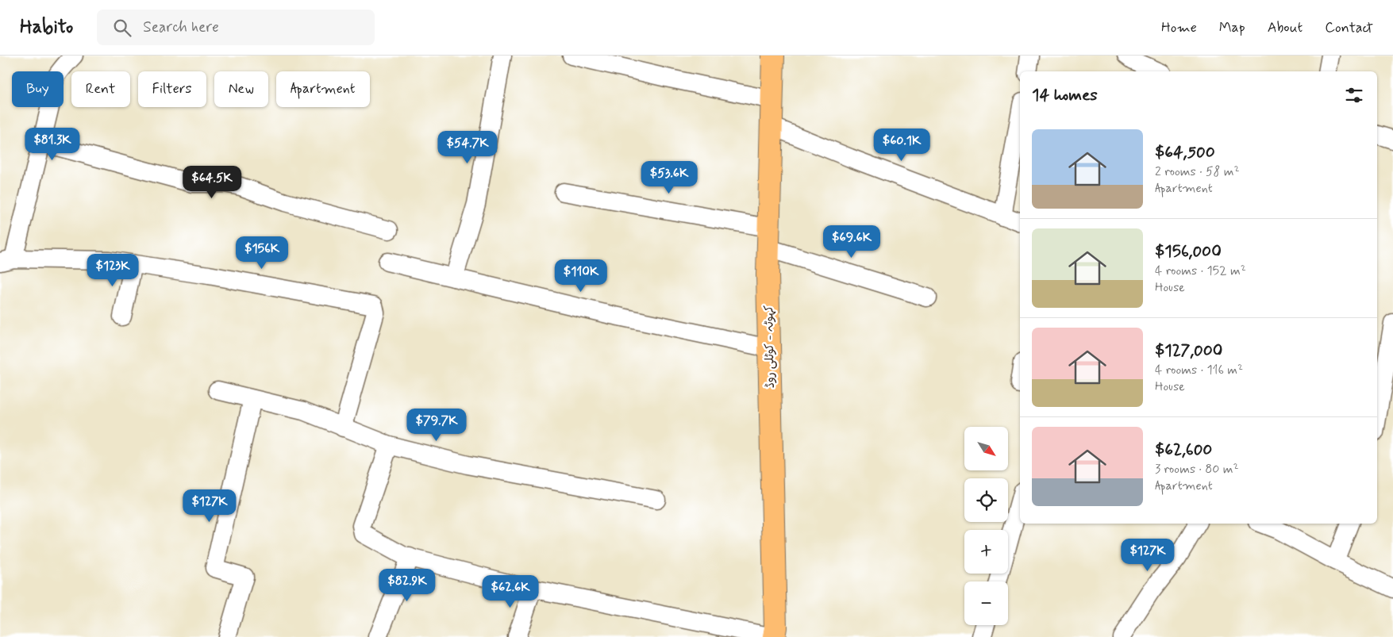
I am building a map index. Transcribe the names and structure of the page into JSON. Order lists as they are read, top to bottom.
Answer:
{
  "streets": {
    "main road": ["کہوٹہ - کوٹلی روڈ"]
  },
  "north": "bottom right",
  "page": {
    "header": "Habito",
    "search": "Search here",
    "nav": [
      "Home",
      "Map",
      "About",
      "Contact"
    ],
    "chip": [
      "Buy",
      "Rent",
      "Filters",
      "New",
      "Apartment"
    ],
    "heading": "14 homes",
    "list": [
      {
        "name": "$64,500",
        "note": "2 rooms · 58 m² · Apartment"
      },
      {
        "name": "$156,000",
        "note": "4 rooms · 152 m² · House"
      },
      {
        "name": "$127,000",
        "note": "4 rooms · 116 m² · House"
      },
      {
        "name": "$62,600",
        "note": "3 rooms · 80 m² · Apartment"
      }
    ],
    "price": [
      "$81.3K",
      "$60.1K",
      "$54.7K",
      "$53.6K",
      "$64.5K",
      "$69.6K",
      "$156K",
      "$123K",
      "$110K",
      "$79.7K",
      "$127K",
      "$127K",
      "$82.9K",
      "$62.6K"
    ],
    "map_buttons": ["+", "−"]
  }
}
